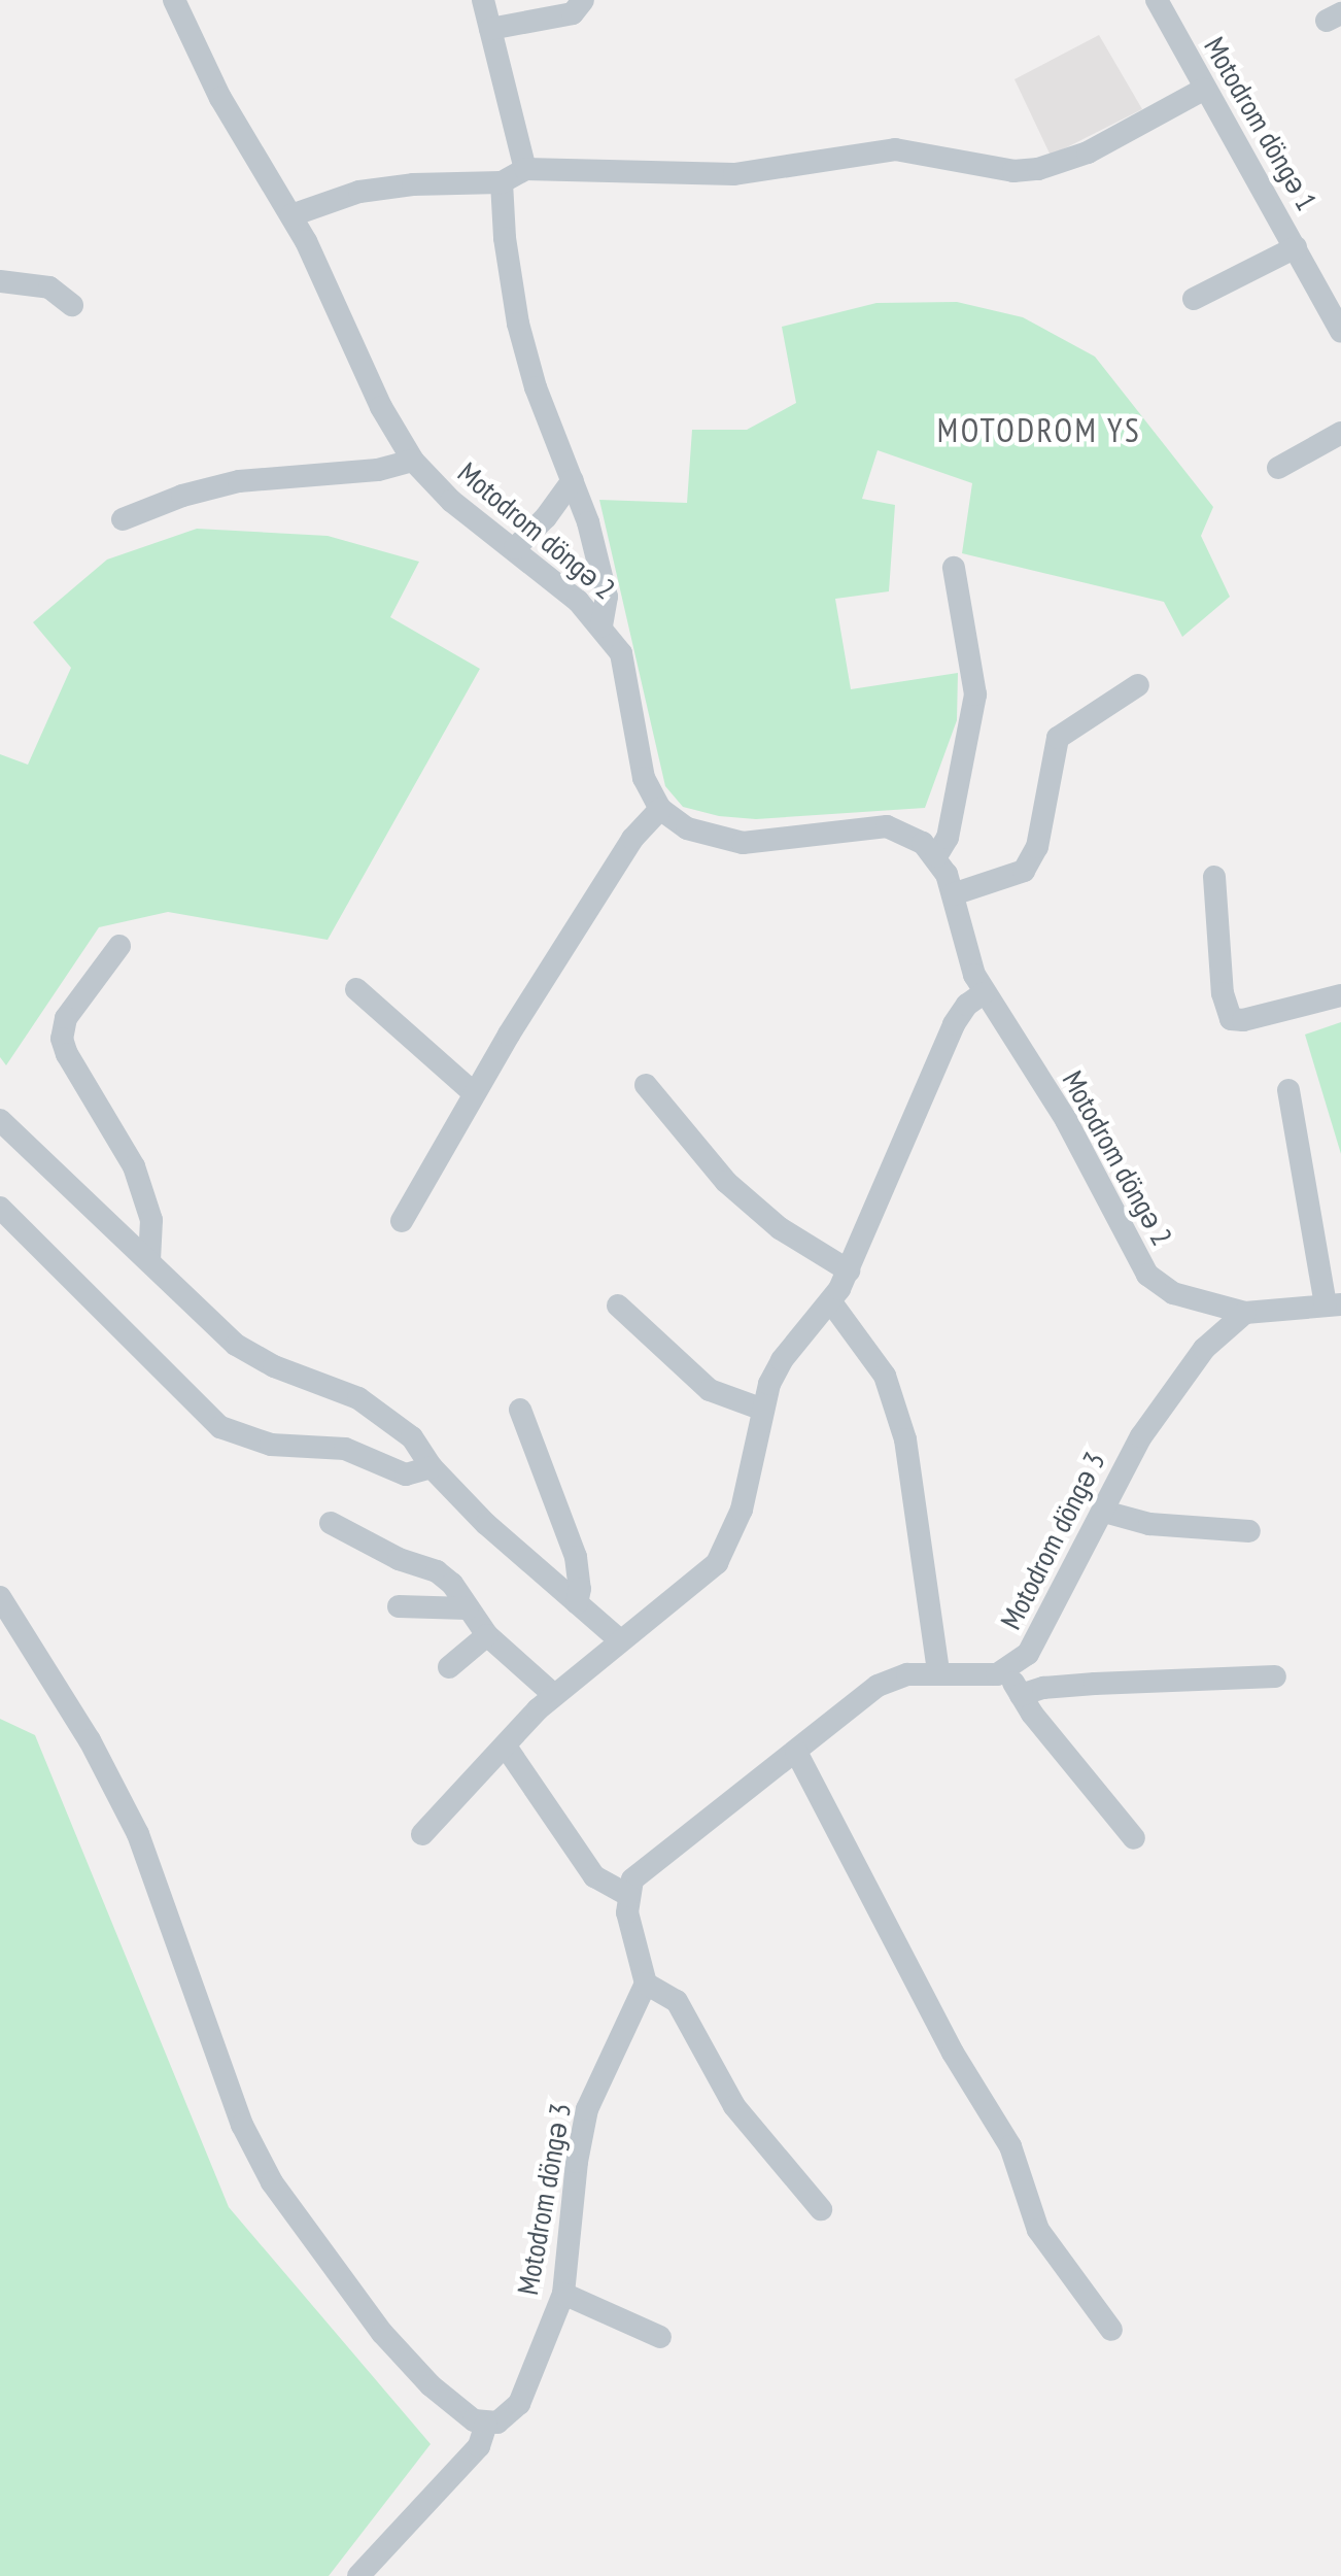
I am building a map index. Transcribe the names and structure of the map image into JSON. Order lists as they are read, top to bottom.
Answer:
{
  "streets": {
    "street": ["Motodrom döngə 1", "Motodrom döngə 2", "Motodrom döngə 3"]
  },
  "crossings": [
    ["Motodrom döngə 2", "Motodrom döngə 3"]
  ],
  "districts": ["MOTODROM YS"]
}
